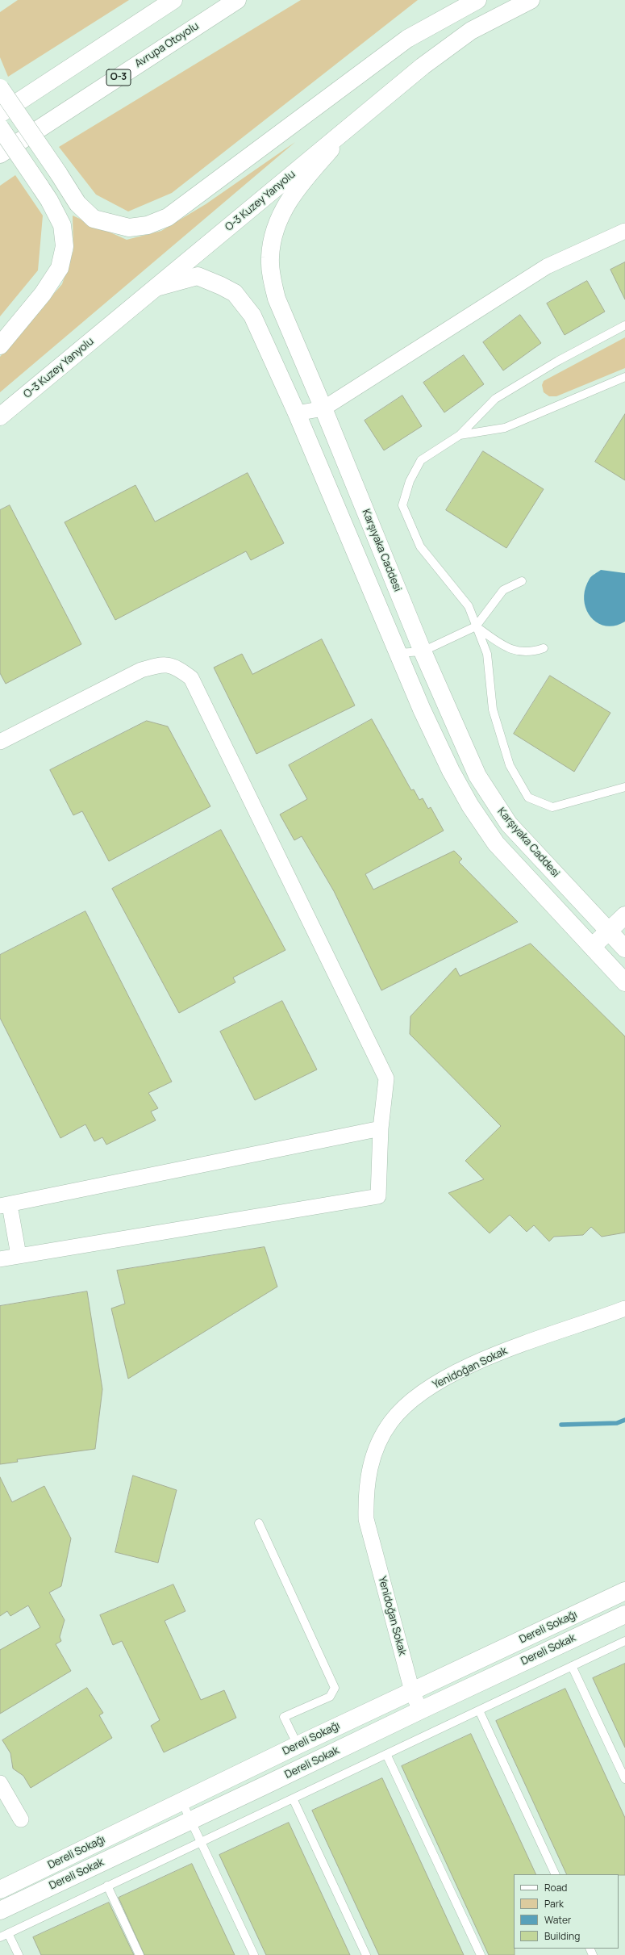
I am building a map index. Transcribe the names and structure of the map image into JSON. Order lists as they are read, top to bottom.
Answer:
{
  "streets": {
    "main road": [
      "Avrupa Otoyolu",
      "O-3",
      "O-3 Kuzey Yanyolu",
      "Karşıyaka Caddesi",
      "Dereli Sokağı",
      "Dereli Sokak"
    ],
    "street": ["Yenidoğan Sokak"]
  },
  "crossings": [
    ["O-3 Kuzey Yanyolu", "Karşıyaka Caddesi"],
    ["Yenidoğan Sokak", "Dereli Sokağı"],
    ["Yenidoğan Sokak", "Dereli Sokak"]
  ],
  "legend": [
    "Road",
    "Park",
    "Water",
    "Building"
  ]
}
